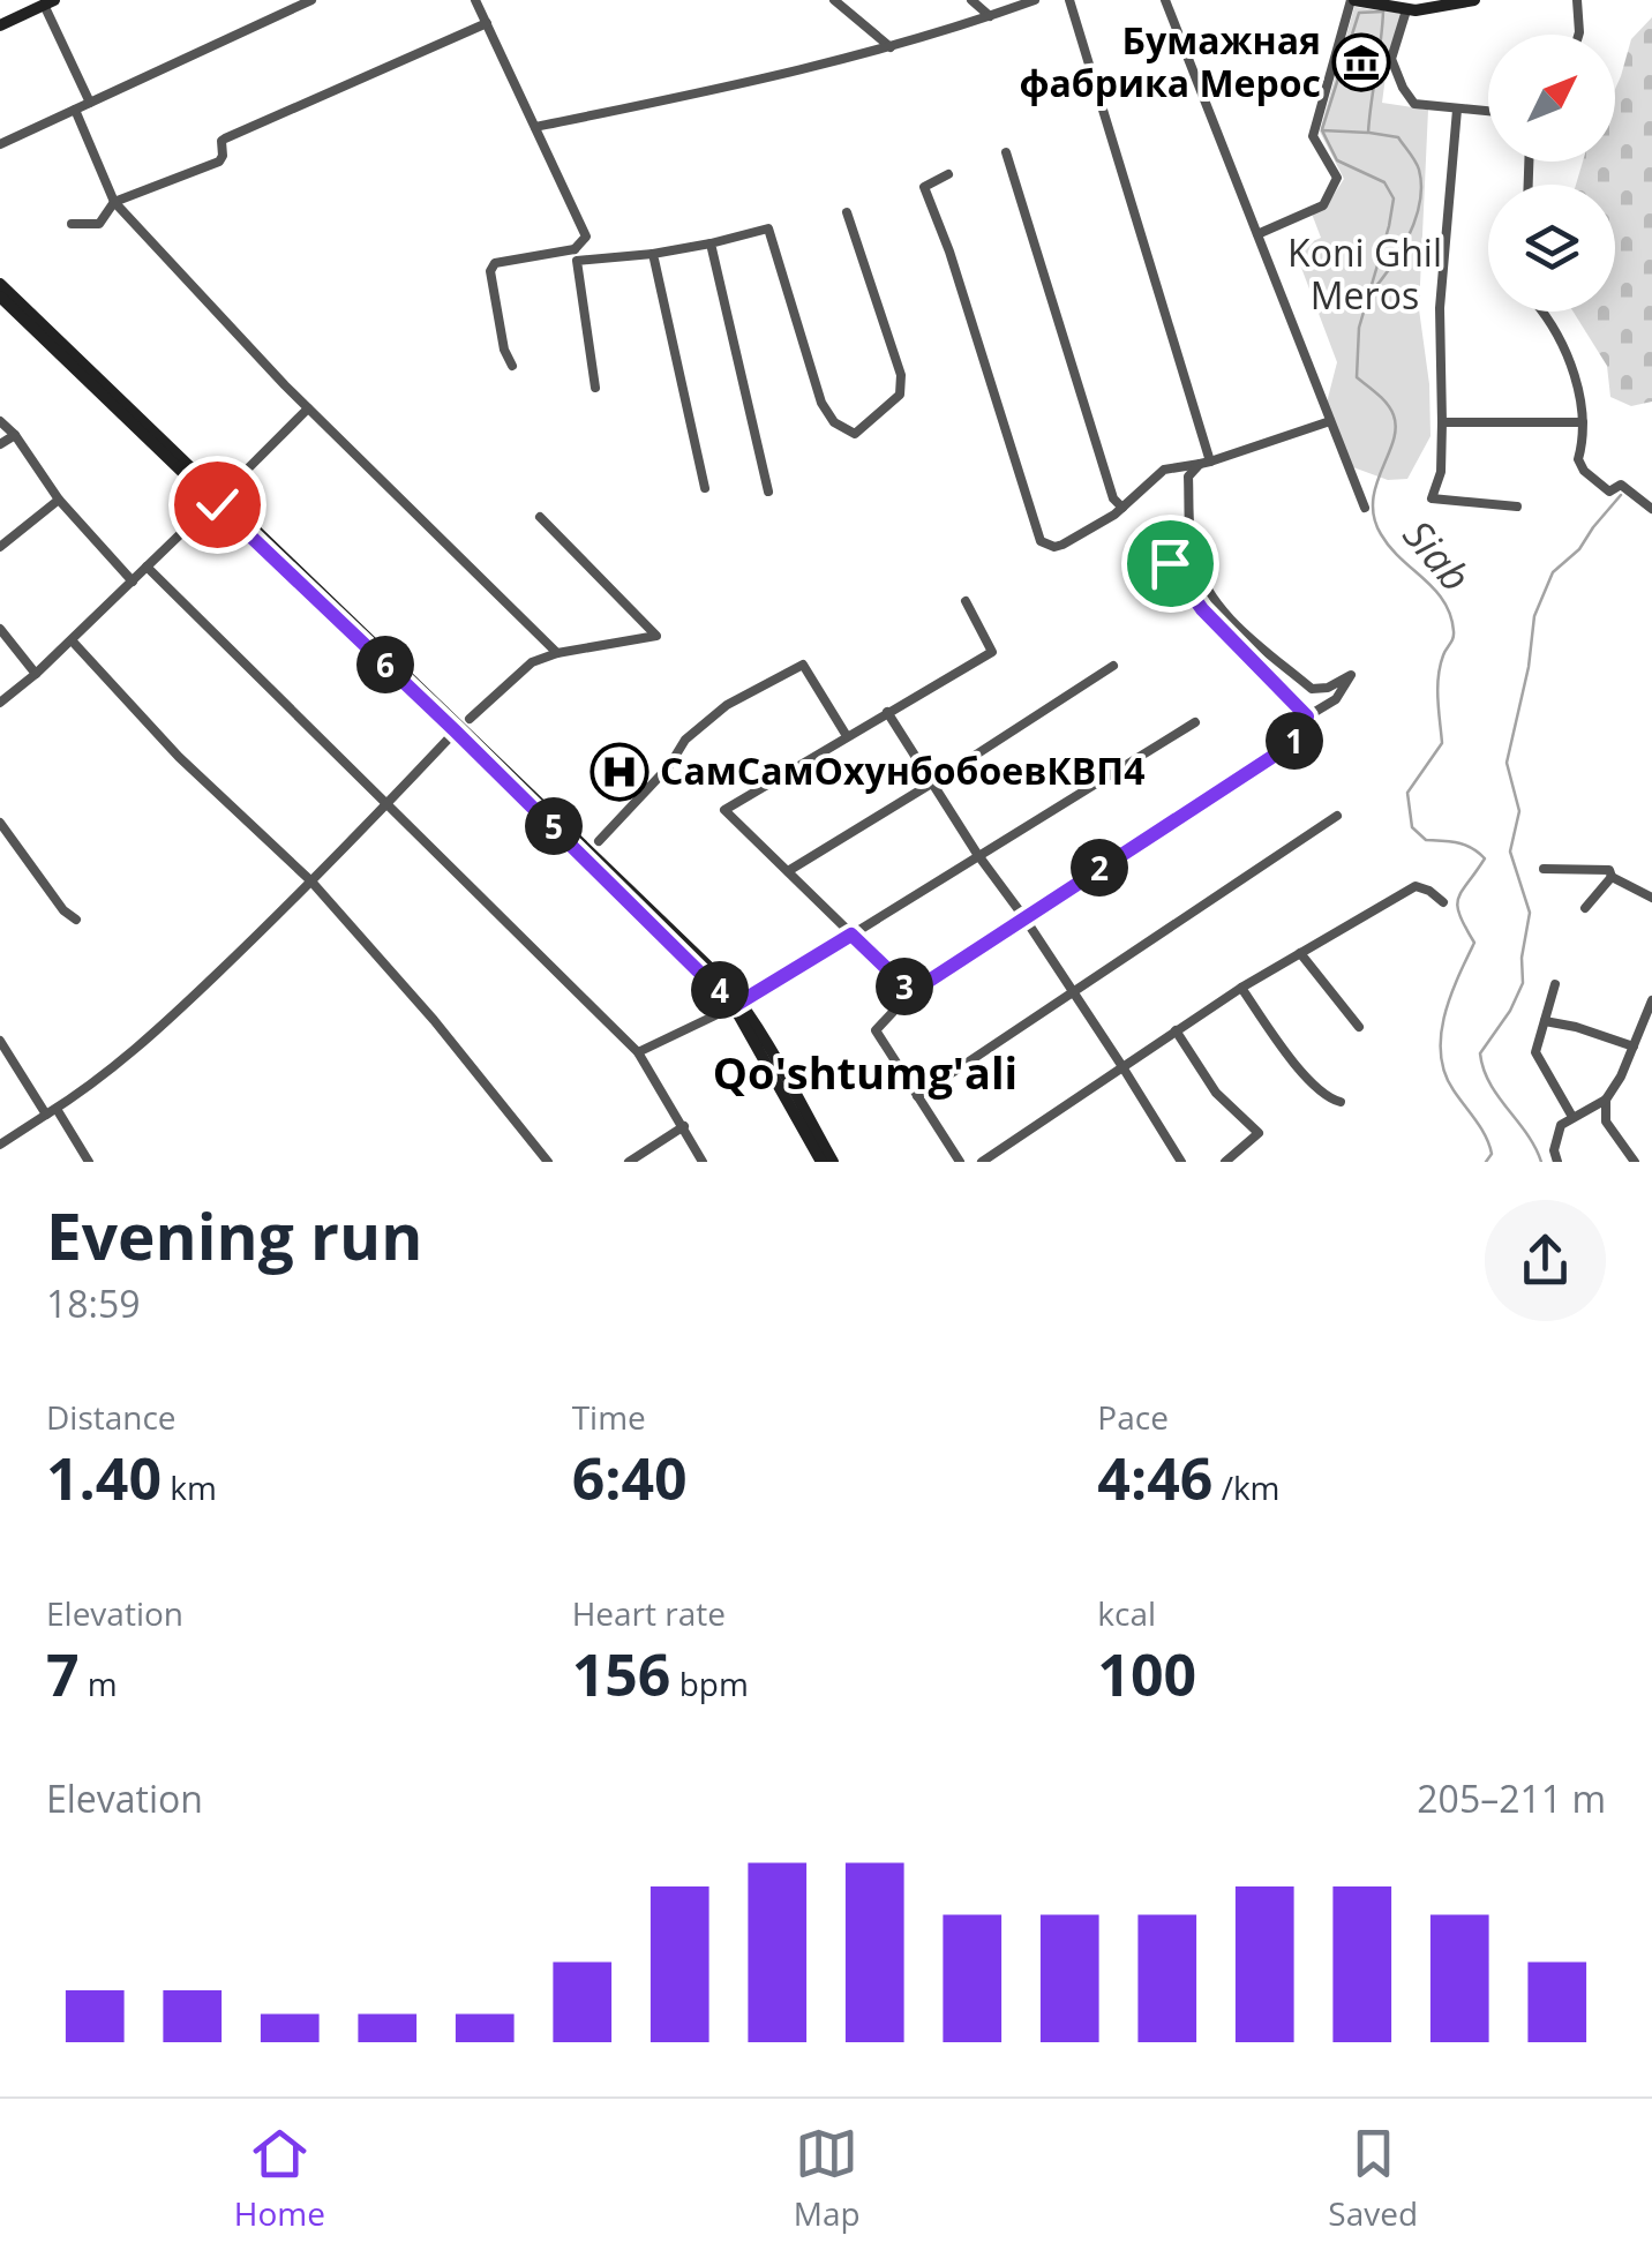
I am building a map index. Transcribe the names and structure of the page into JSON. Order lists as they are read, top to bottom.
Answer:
{
  "districts": ["Qo'shtumg'ali"],
  "water": ["Siab"],
  "parks": ["Koni Ghil Meros"],
  "places": {
    "museum": ["Бумажная фабрика Мерос"],
    "hospital": ["СамСамОхунбобоевКВП4"]
  },
  "north": "top right",
  "page": {
    "pins": [
      "6",
      "1",
      "5",
      "2",
      "3",
      "4"
    ],
    "heading": ["Evening run", "18:59"],
    "stats": [
      ["Distance", "1.40 km"],
      ["Time", "6:40"],
      ["Pace", "4:46 /km"],
      ["Elevation", "7 m"],
      ["Heart rate", "156 bpm"],
      ["kcal", "100"]
    ],
    "chart": ["Elevation", "205–211 m"],
    "tabs": ["Home", "Map", "Saved"]
  }
}
